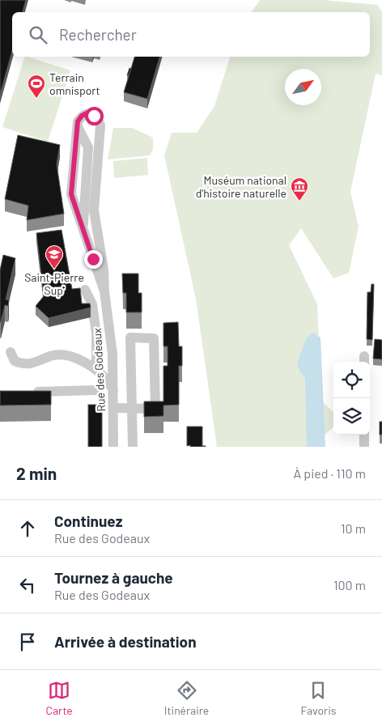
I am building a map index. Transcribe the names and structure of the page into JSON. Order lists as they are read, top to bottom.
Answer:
{
  "streets": {
    "street": ["Rue des Godeaux"]
  },
  "places": {
    "sports": ["Terrain omnisport"],
    "museum": ["Muséum national d'histoire naturelle"],
    "school or university": ["Saint-Pierre Sup'"]
  },
  "north": "top right",
  "page": {
    "search": "Rechercher",
    "heading": ["2 min", "À pied · 110 m"],
    "list": [
      ["Continuez", "Rue des Godeaux", "10 m"],
      ["Tournez à gauche", "Rue des Godeaux", "100 m"],
      "Arrivée à destination"
    ],
    "nav": ["Carte", "Itinéraire", "Favoris"]
  }
}
